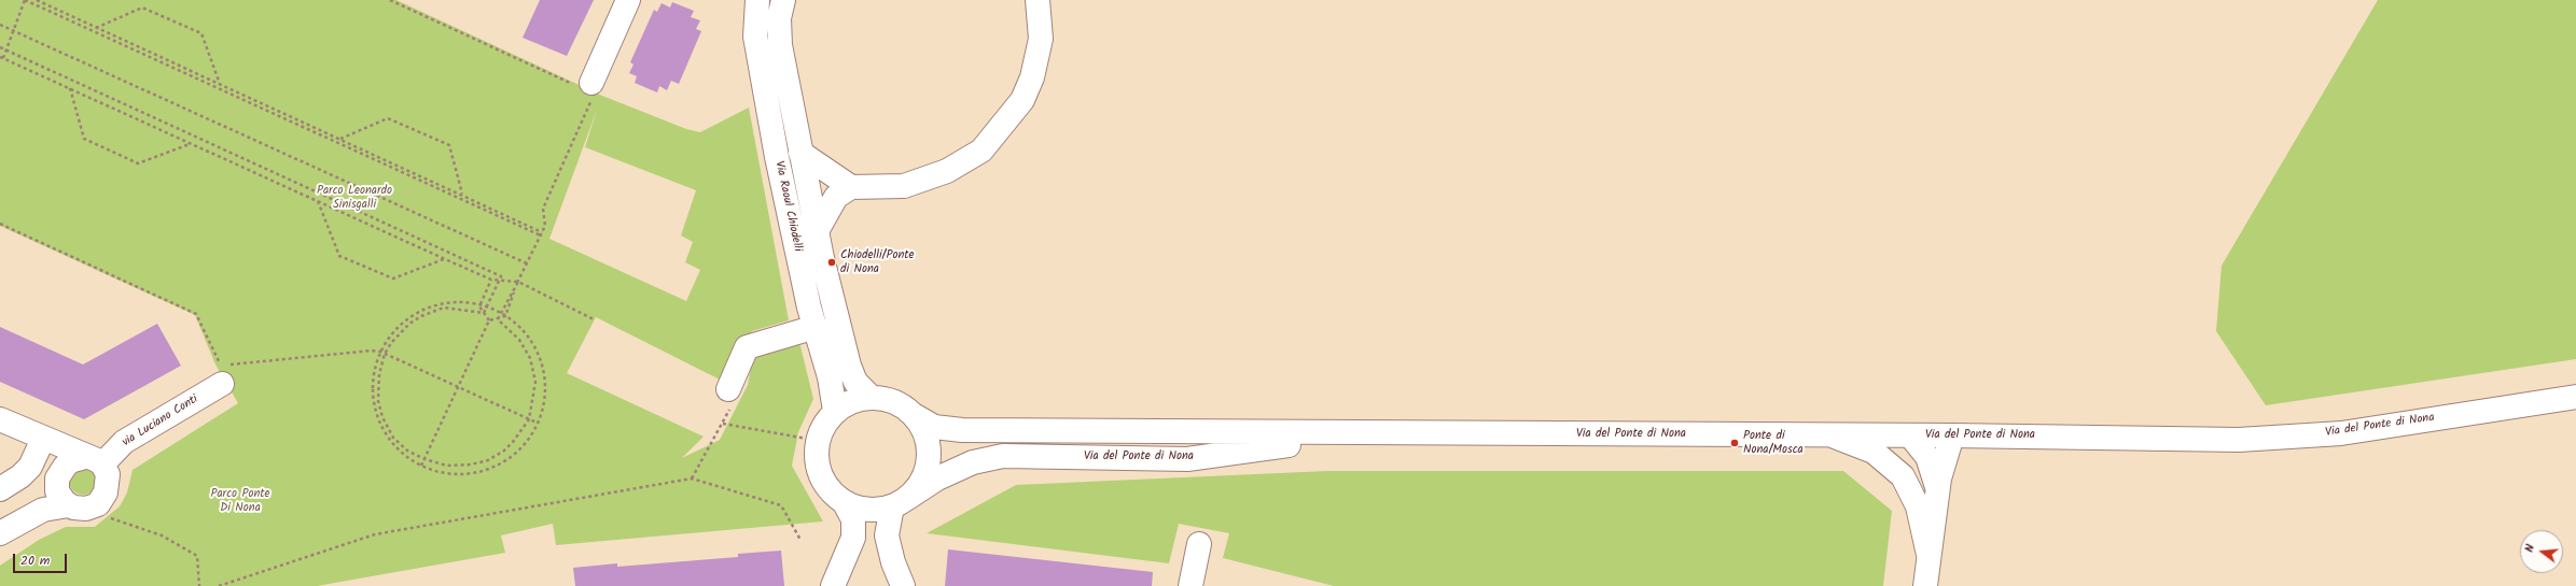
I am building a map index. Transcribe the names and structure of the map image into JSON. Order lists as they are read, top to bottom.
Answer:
{
  "streets": {
    "main road": ["Via Raoul Chiodelli", "via Luciano Conti", "Via del Ponte di Nona"]
  },
  "crossings": [
    ["Via Raoul Chiodelli", "Via del Ponte di Nona"]
  ],
  "parks": ["Parco Leonardo Sinisgalli", "Parco Ponte Di Nona"],
  "places": ["Chiodelli/Ponte di Nona", "Ponte di Nona/Mosca"],
  "scale_bar": "20 m",
  "north": "left"
}
